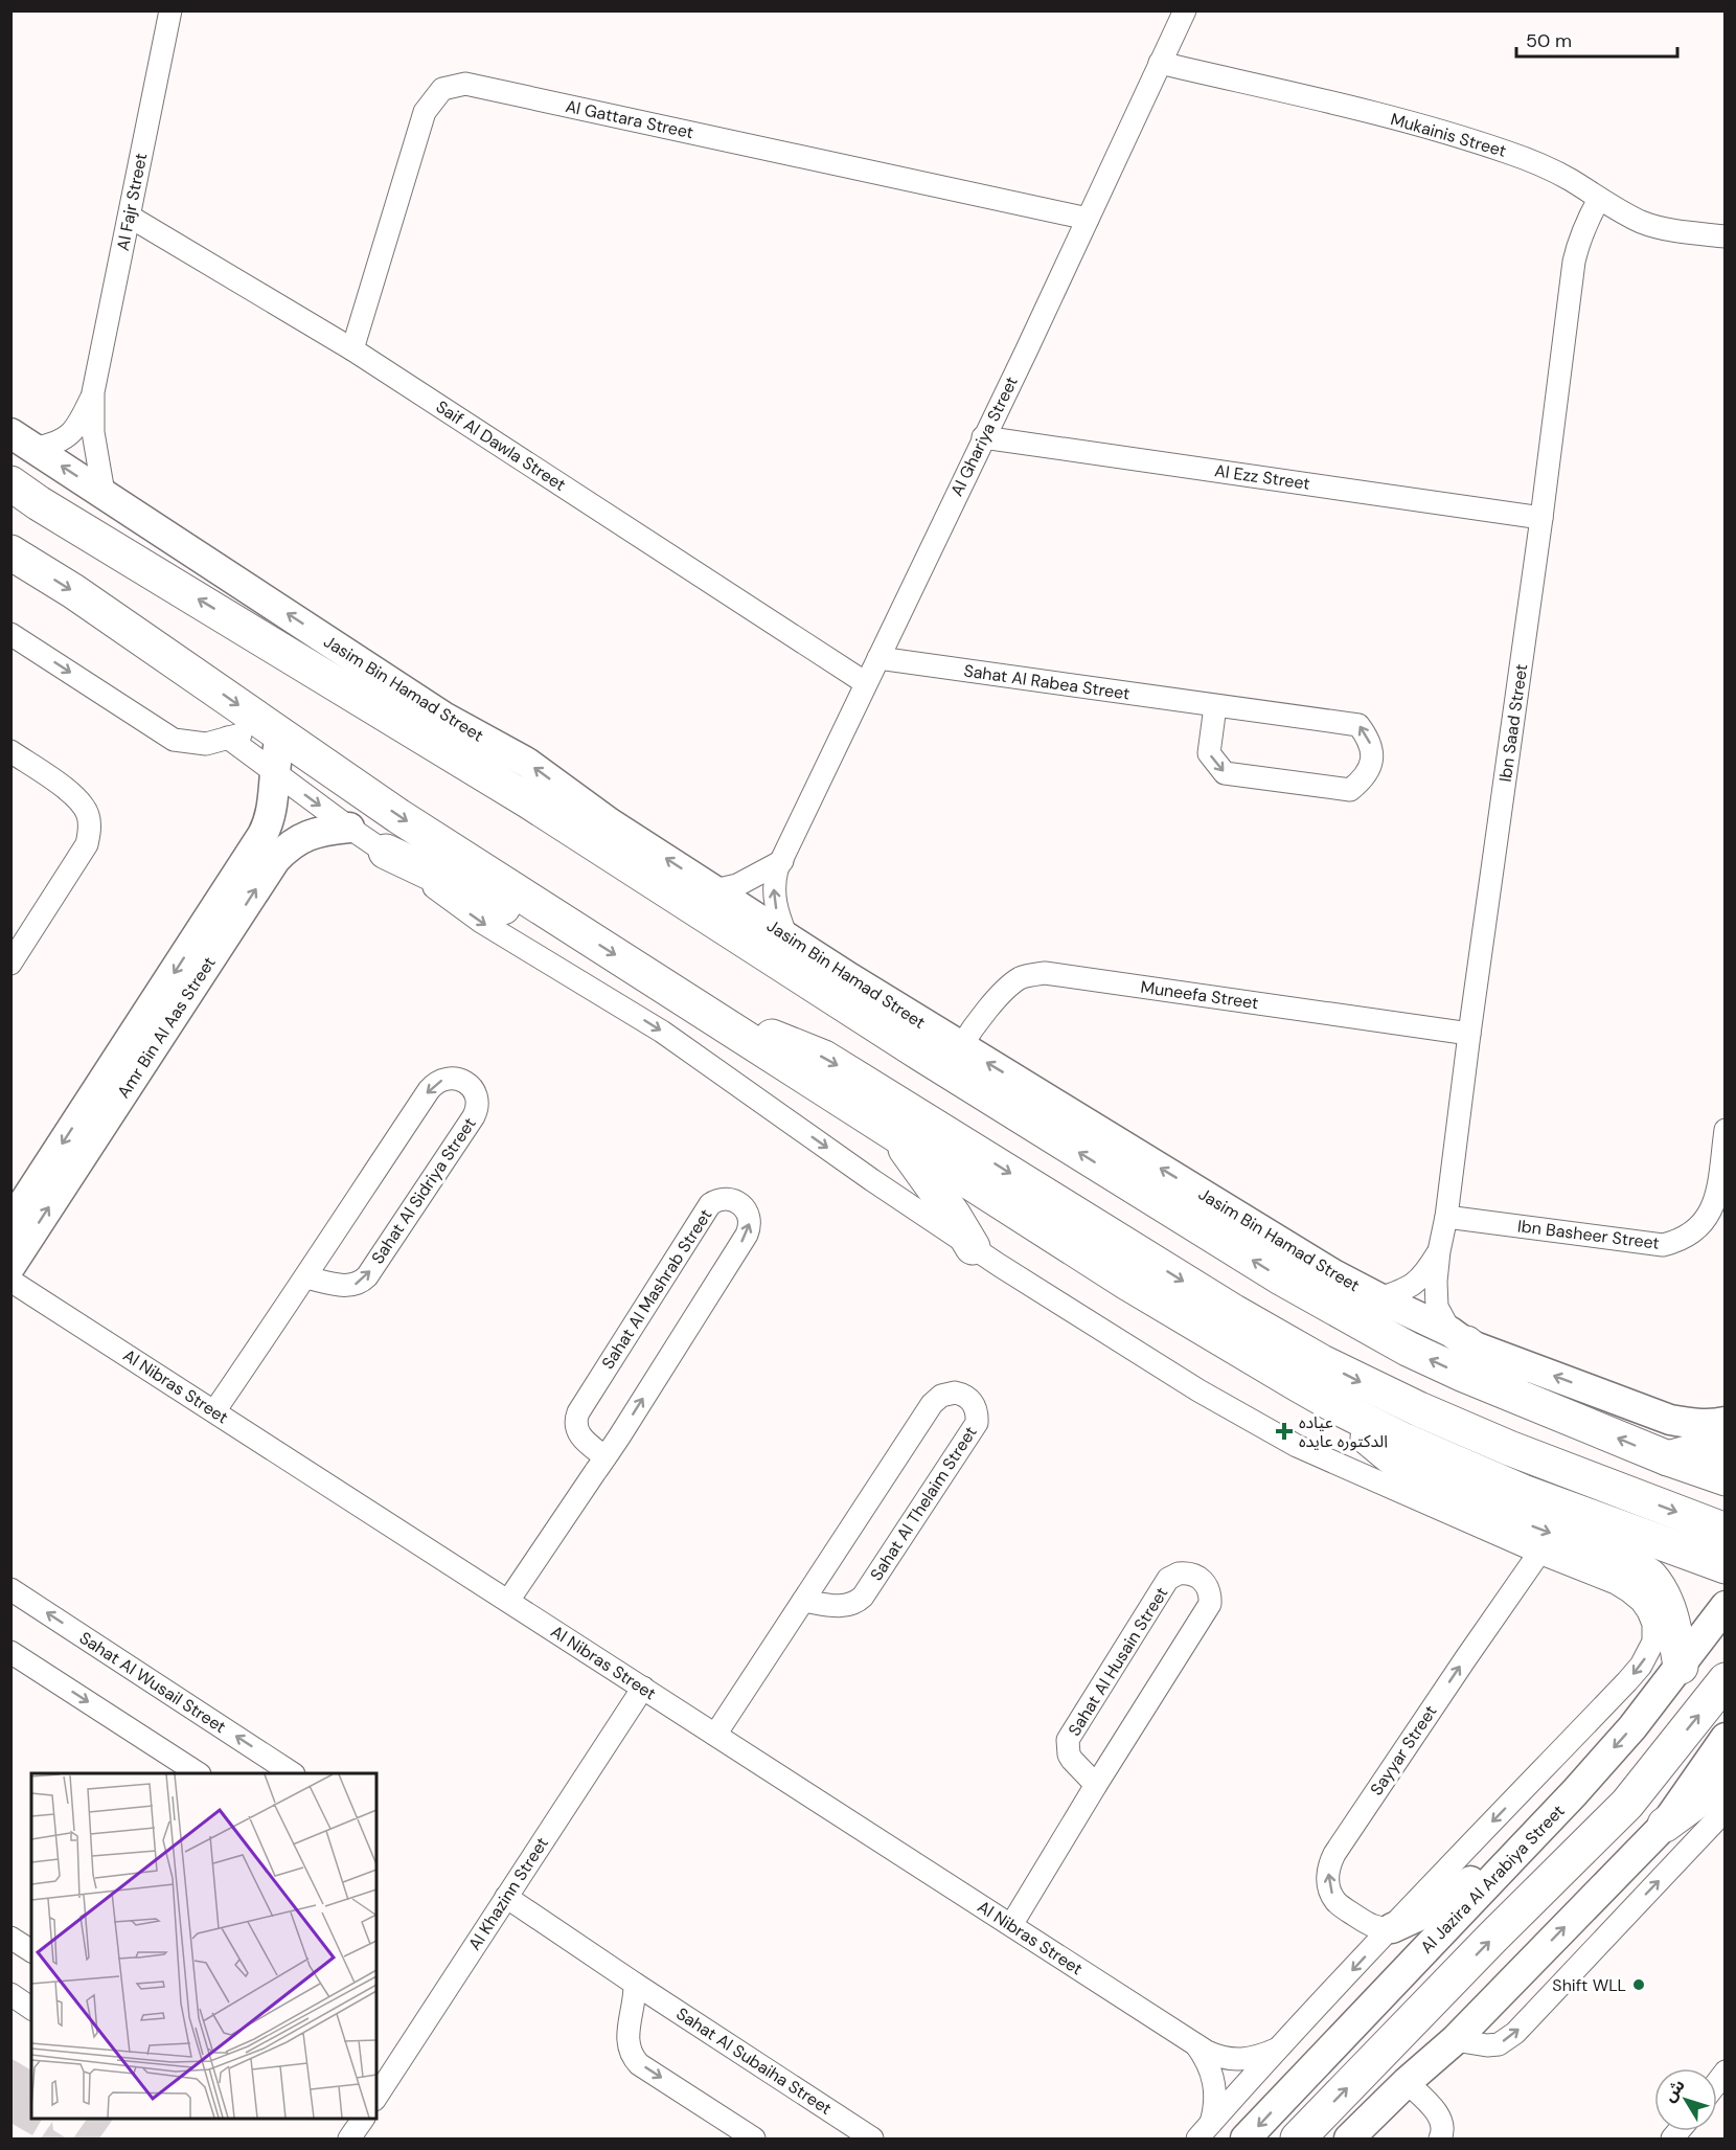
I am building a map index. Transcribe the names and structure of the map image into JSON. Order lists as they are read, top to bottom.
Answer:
{
  "streets": {
    "main road": ["Jasim Bin Hamad Street"],
    "street": [
      "Al Gattara Street",
      "Mukainis Street",
      "Al Fajr Street",
      "Al Ghariya Street",
      "Saif Al Dawla Street",
      "Al Ezz Street",
      "Sahat Al Rabea Street",
      "Ibn Saad Street",
      "Muneefa Street",
      "Amr Bin Al Aas Street",
      "Sahat Al Sidriya Street",
      "Ibn Basheer Street",
      "Sahat Al Mashrab Street",
      "Al Nibras Street",
      "Sahat Al Thelaim Street",
      "Sahat Al Husain Street",
      "Sahat Al Wusail Street",
      "Sayyar Street",
      "Al Jazira Al Arabiya Street",
      "Al Khazinn Street",
      "Sahat Al Subaiha Street"
    ]
  },
  "crossings": [
    ["Al Gattara Street", "Al Ghariya Street"],
    ["Al Gattara Street", "Saif Al Dawla Street"],
    ["Mukainis Street", "Al Ghariya Street"],
    ["Mukainis Street", "Ibn Saad Street"],
    ["Al Fajr Street", "Saif Al Dawla Street"],
    ["Al Fajr Street", "Jasim Bin Hamad Street"],
    ["Al Ghariya Street", "Saif Al Dawla Street"],
    ["Al Ghariya Street", "Al Ezz Street"],
    ["Al Ghariya Street", "Sahat Al Rabea Street"],
    ["Al Ghariya Street", "Jasim Bin Hamad Street"],
    ["Al Ezz Street", "Ibn Saad Street"],
    ["Jasim Bin Hamad Street", "Ibn Saad Street"],
    ["Jasim Bin Hamad Street", "Muneefa Street"],
    ["Ibn Saad Street", "Muneefa Street"],
    ["Ibn Saad Street", "Ibn Basheer Street"],
    ["Sahat Al Sidriya Street", "Al Nibras Street"],
    ["Sahat Al Mashrab Street", "Al Nibras Street"],
    ["Al Nibras Street", "Sahat Al Thelaim Street"],
    ["Al Nibras Street", "Sahat Al Husain Street"],
    ["Al Nibras Street", "Al Khazinn Street"],
    ["Al Khazinn Street", "Sahat Al Subaiha Street"]
  ],
  "places": {
    "health": ["عياده الدكتوره عايده"],
    "other": ["Shift WLL"]
  },
  "scale_bar": "50 m",
  "north": "top left"
}
